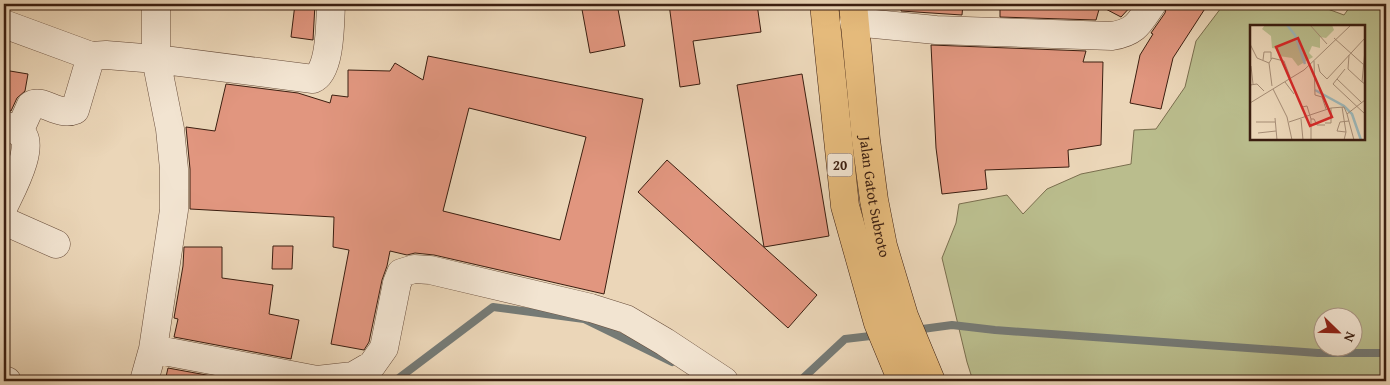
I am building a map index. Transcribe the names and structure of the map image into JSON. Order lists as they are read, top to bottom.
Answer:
{
  "streets": {
    "highway": ["20", "Jalan Gatot Subroto"]
  },
  "north": "bottom right"
}
